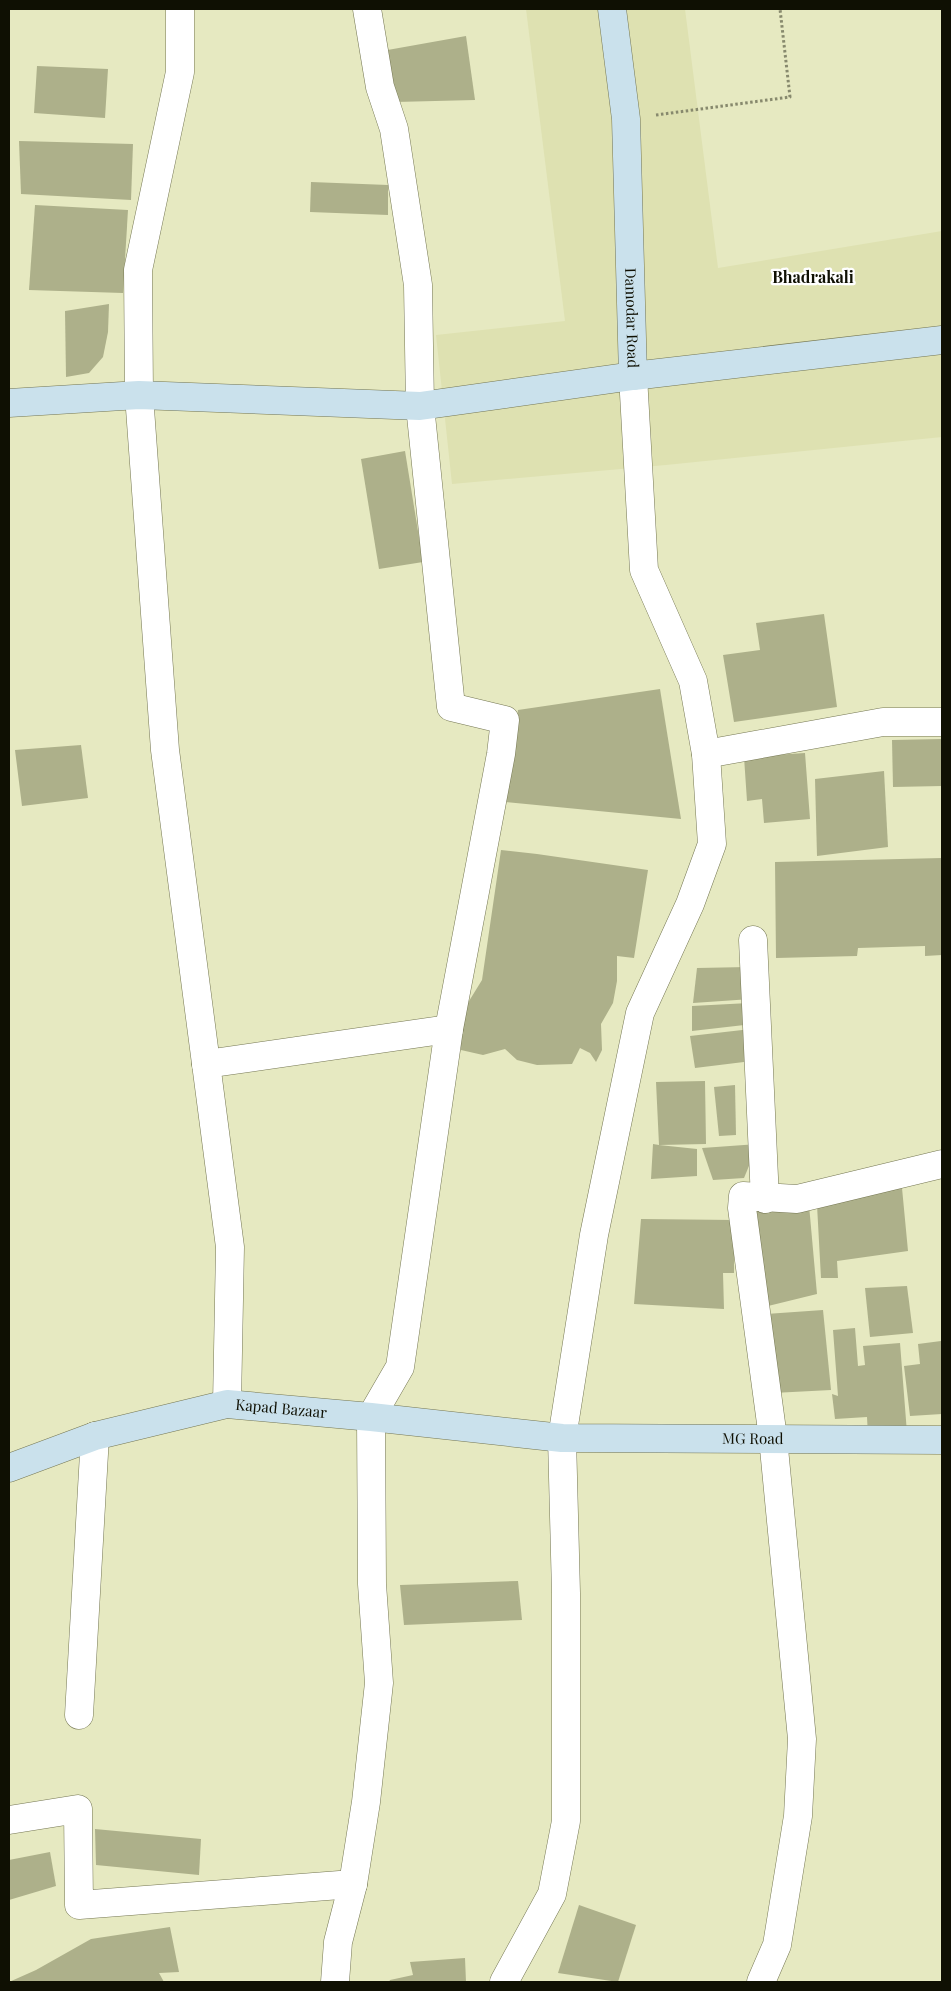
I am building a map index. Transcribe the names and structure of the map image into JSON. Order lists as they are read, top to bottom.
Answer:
{
  "streets": {
    "street": ["Damodar Road", "Kapad Bazaar", "MG Road"]
  },
  "crossings": [
    ["Kapad Bazaar", "MG Road"]
  ],
  "districts": ["Bhadrakali"]
}
